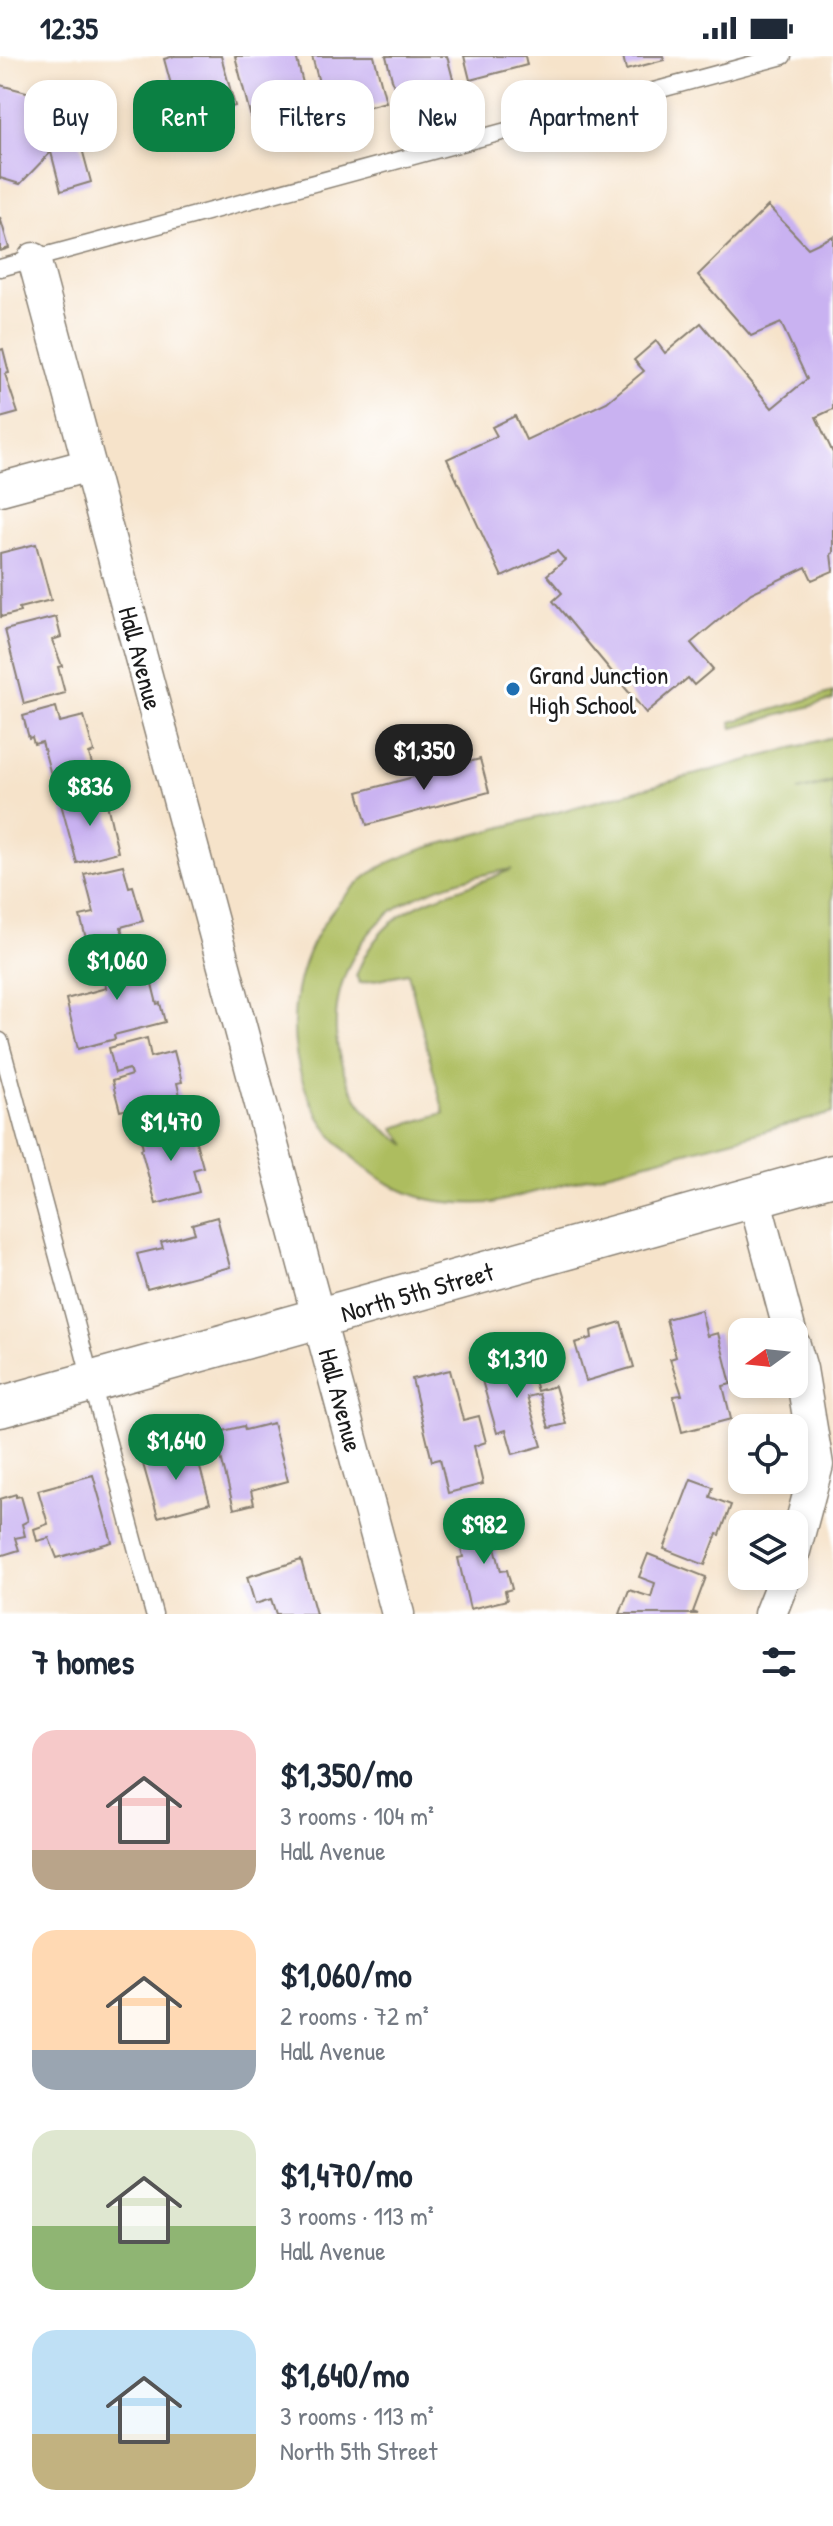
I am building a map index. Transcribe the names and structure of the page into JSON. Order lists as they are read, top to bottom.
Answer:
{
  "streets": {
    "street": ["Hall Avenue", "North 5th Street"]
  },
  "crossings": [
    ["Hall Avenue", "North 5th Street"]
  ],
  "places": ["Grand Junction High School"],
  "north": "left",
  "page": {
    "status": "12:35",
    "chip": [
      "Buy",
      "Rent",
      "Filters",
      "New",
      "Apartment"
    ],
    "price": [
      "$1,350",
      "$836",
      "$1,060",
      "$1,470",
      "$1,310",
      "$1,640",
      "$982"
    ],
    "heading": "7 homes",
    "list": [
      {
        "name": "$1,350/mo",
        "note": "3 rooms · 104 m² · Hall Avenue"
      },
      {
        "name": "$1,060/mo",
        "note": "2 rooms · 72 m² · Hall Avenue"
      },
      {
        "name": "$1,470/mo",
        "note": "3 rooms · 113 m² · Hall Avenue"
      },
      {
        "name": "$1,640/mo",
        "note": "3 rooms · 113 m² · North 5th Street"
      }
    ]
  }
}
